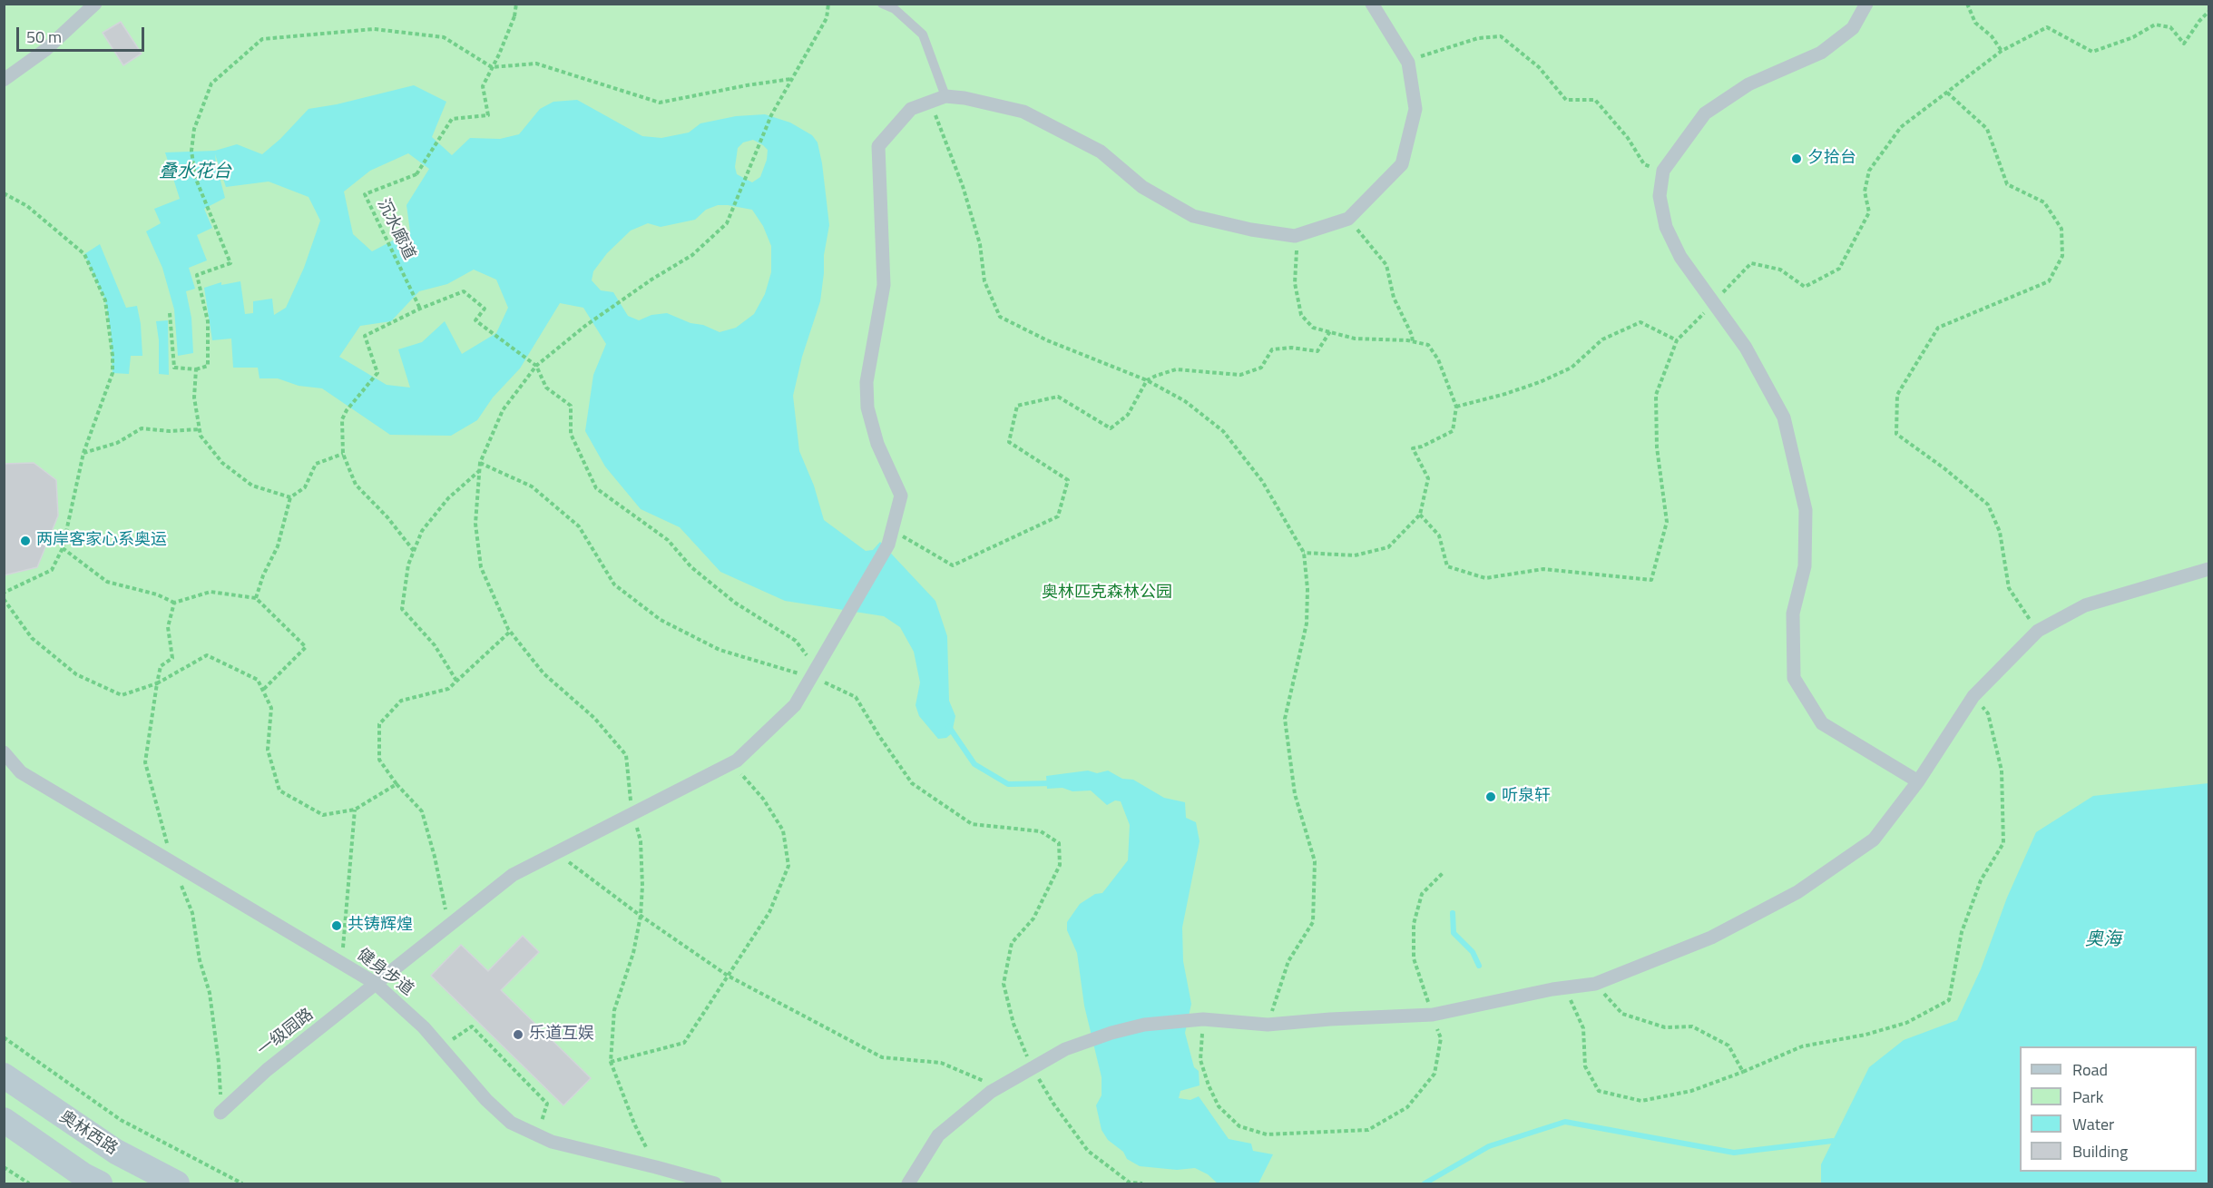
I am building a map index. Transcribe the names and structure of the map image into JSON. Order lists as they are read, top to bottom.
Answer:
{
  "streets": {
    "main road": ["奥林西路"],
    "street": ["健身步道", "一级园路"],
    "path": ["沉水廊道"]
  },
  "crossings": [
    ["健身步道", "一级园路"]
  ],
  "water": ["叠水花台", "奥海"],
  "parks": ["奥林匹克森林公园"],
  "places": [
    "夕拾台",
    "两岸客家心系奥运",
    "听泉轩",
    "共铸辉煌",
    "乐道互娱"
  ],
  "legend": [
    "Road",
    "Park",
    "Water",
    "Building"
  ],
  "scale_bar": "50 m"
}
